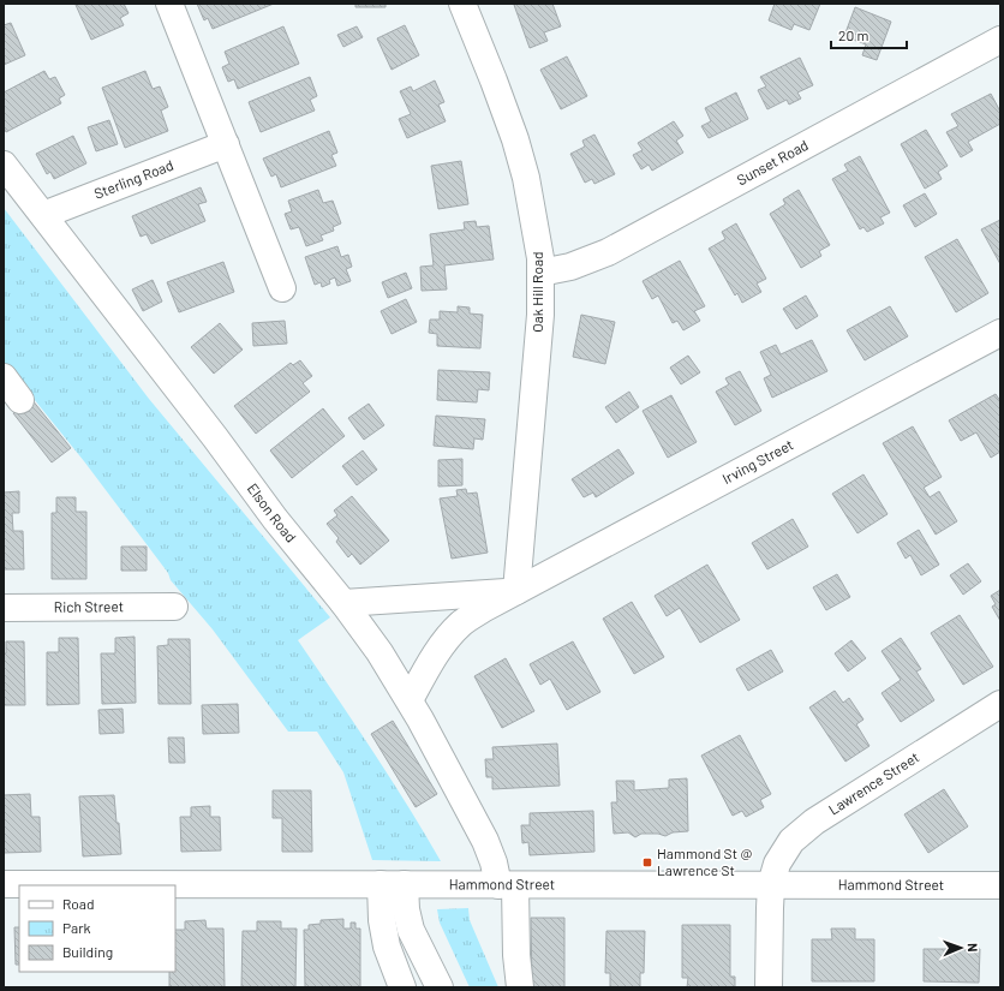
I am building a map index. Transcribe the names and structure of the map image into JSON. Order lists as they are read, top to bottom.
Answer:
{
  "streets": {
    "street": [
      "Sunset Road",
      "Sterling Road",
      "Oak Hill Road",
      "Irving Street",
      "Elson Road",
      "Rich Street",
      "Lawrence Street",
      "Hammond Street"
    ]
  },
  "crossings": [
    ["Sunset Road", "Oak Hill Road"],
    ["Sterling Road", "Elson Road"],
    ["Oak Hill Road", "Irving Street"],
    ["Irving Street", "Elson Road"],
    ["Elson Road", "Hammond Street"],
    ["Lawrence Street", "Hammond Street"]
  ],
  "places": {
    "transit": ["Hammond St @ Lawrence St"]
  },
  "legend": ["Road", "Park", "Building"],
  "scale_bar": "20 m",
  "north": "right"
}
